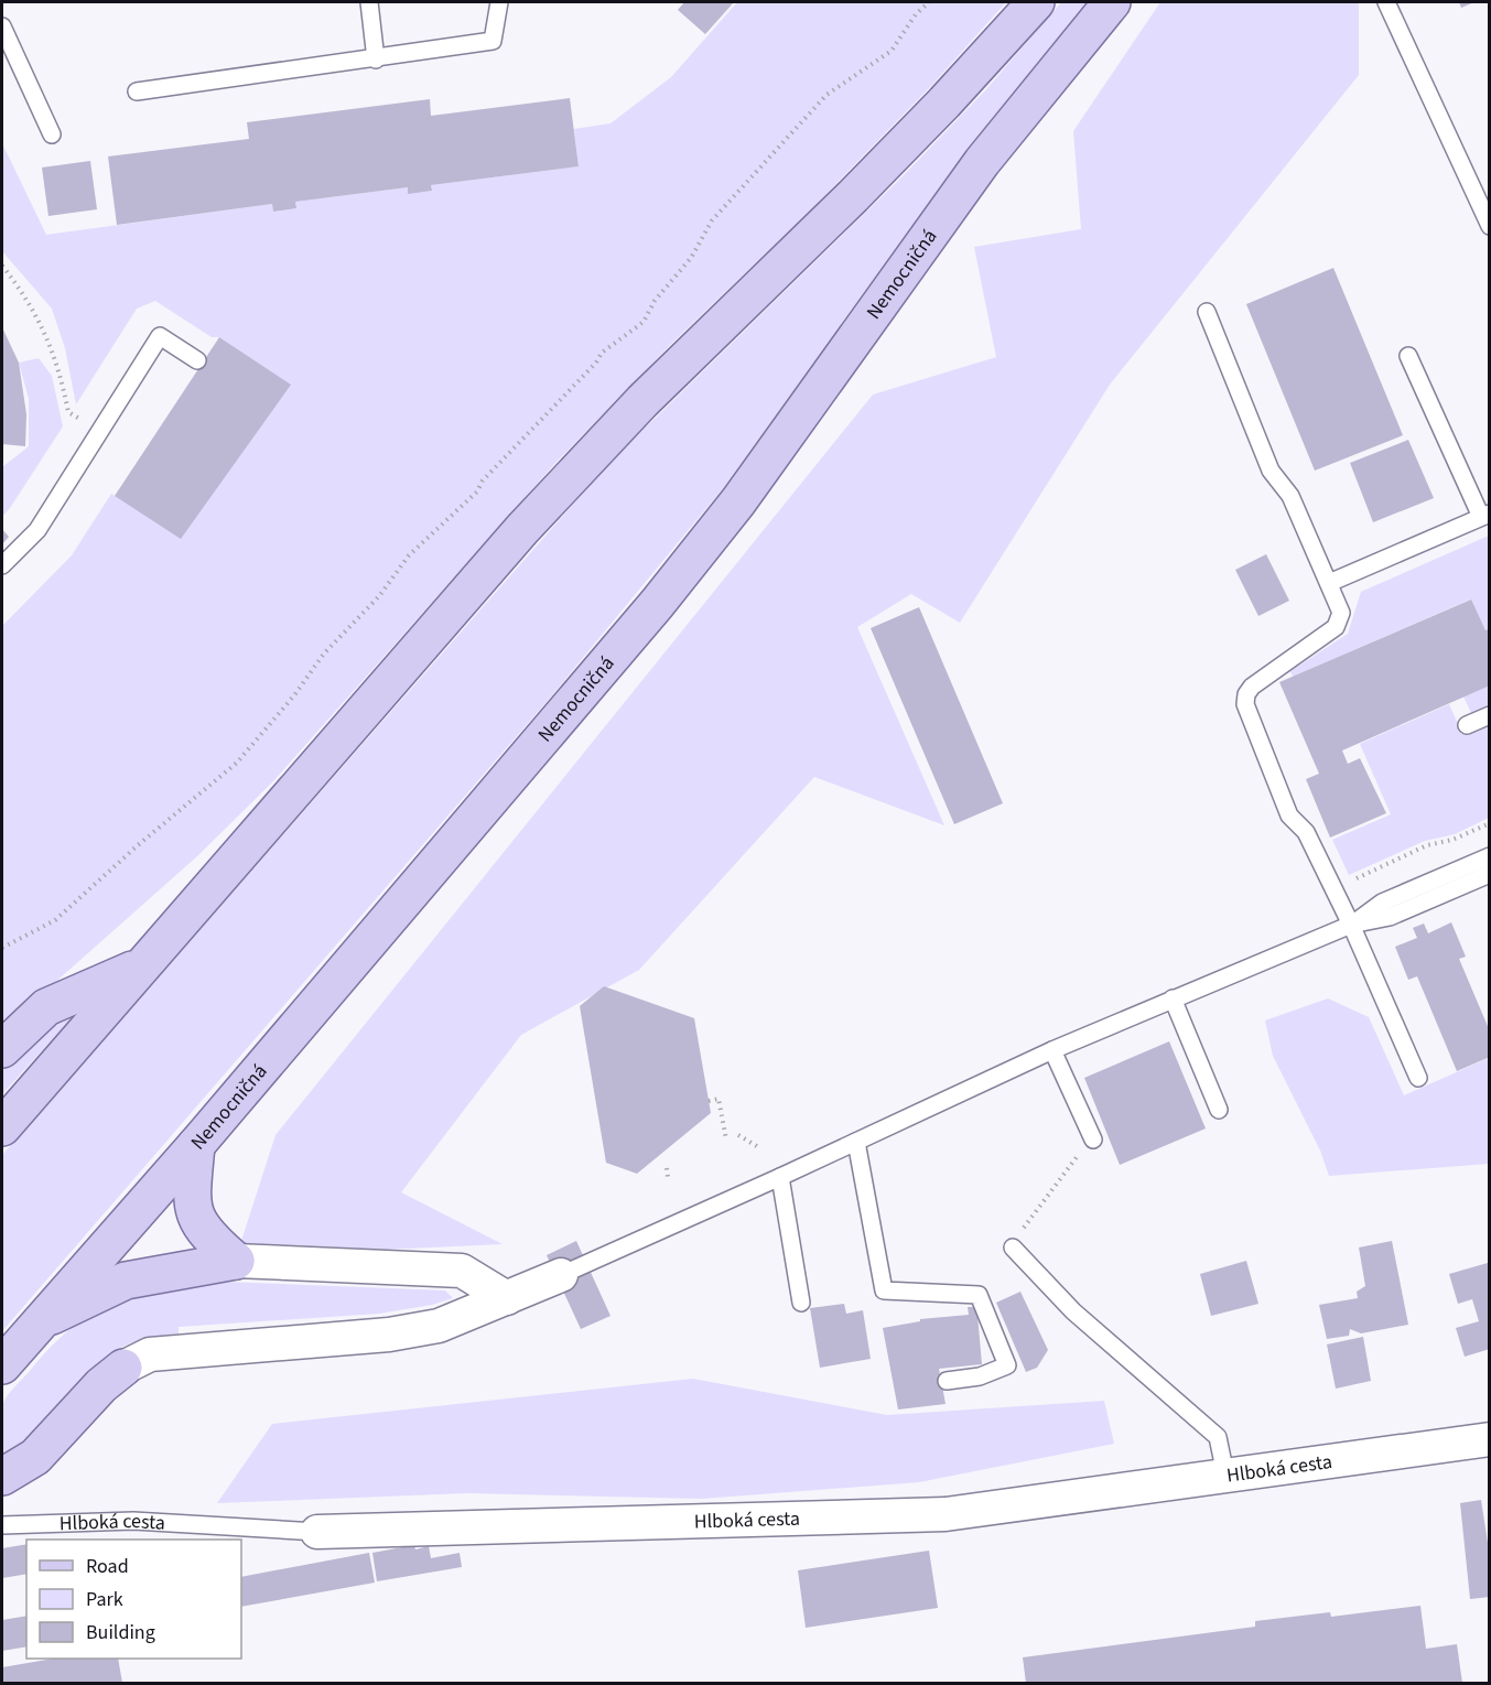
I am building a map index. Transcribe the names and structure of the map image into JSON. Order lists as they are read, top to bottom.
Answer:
{
  "streets": {
    "main road": ["Nemocničná"],
    "street": ["Hlboká cesta"]
  },
  "legend": ["Road", "Park", "Building"]
}
